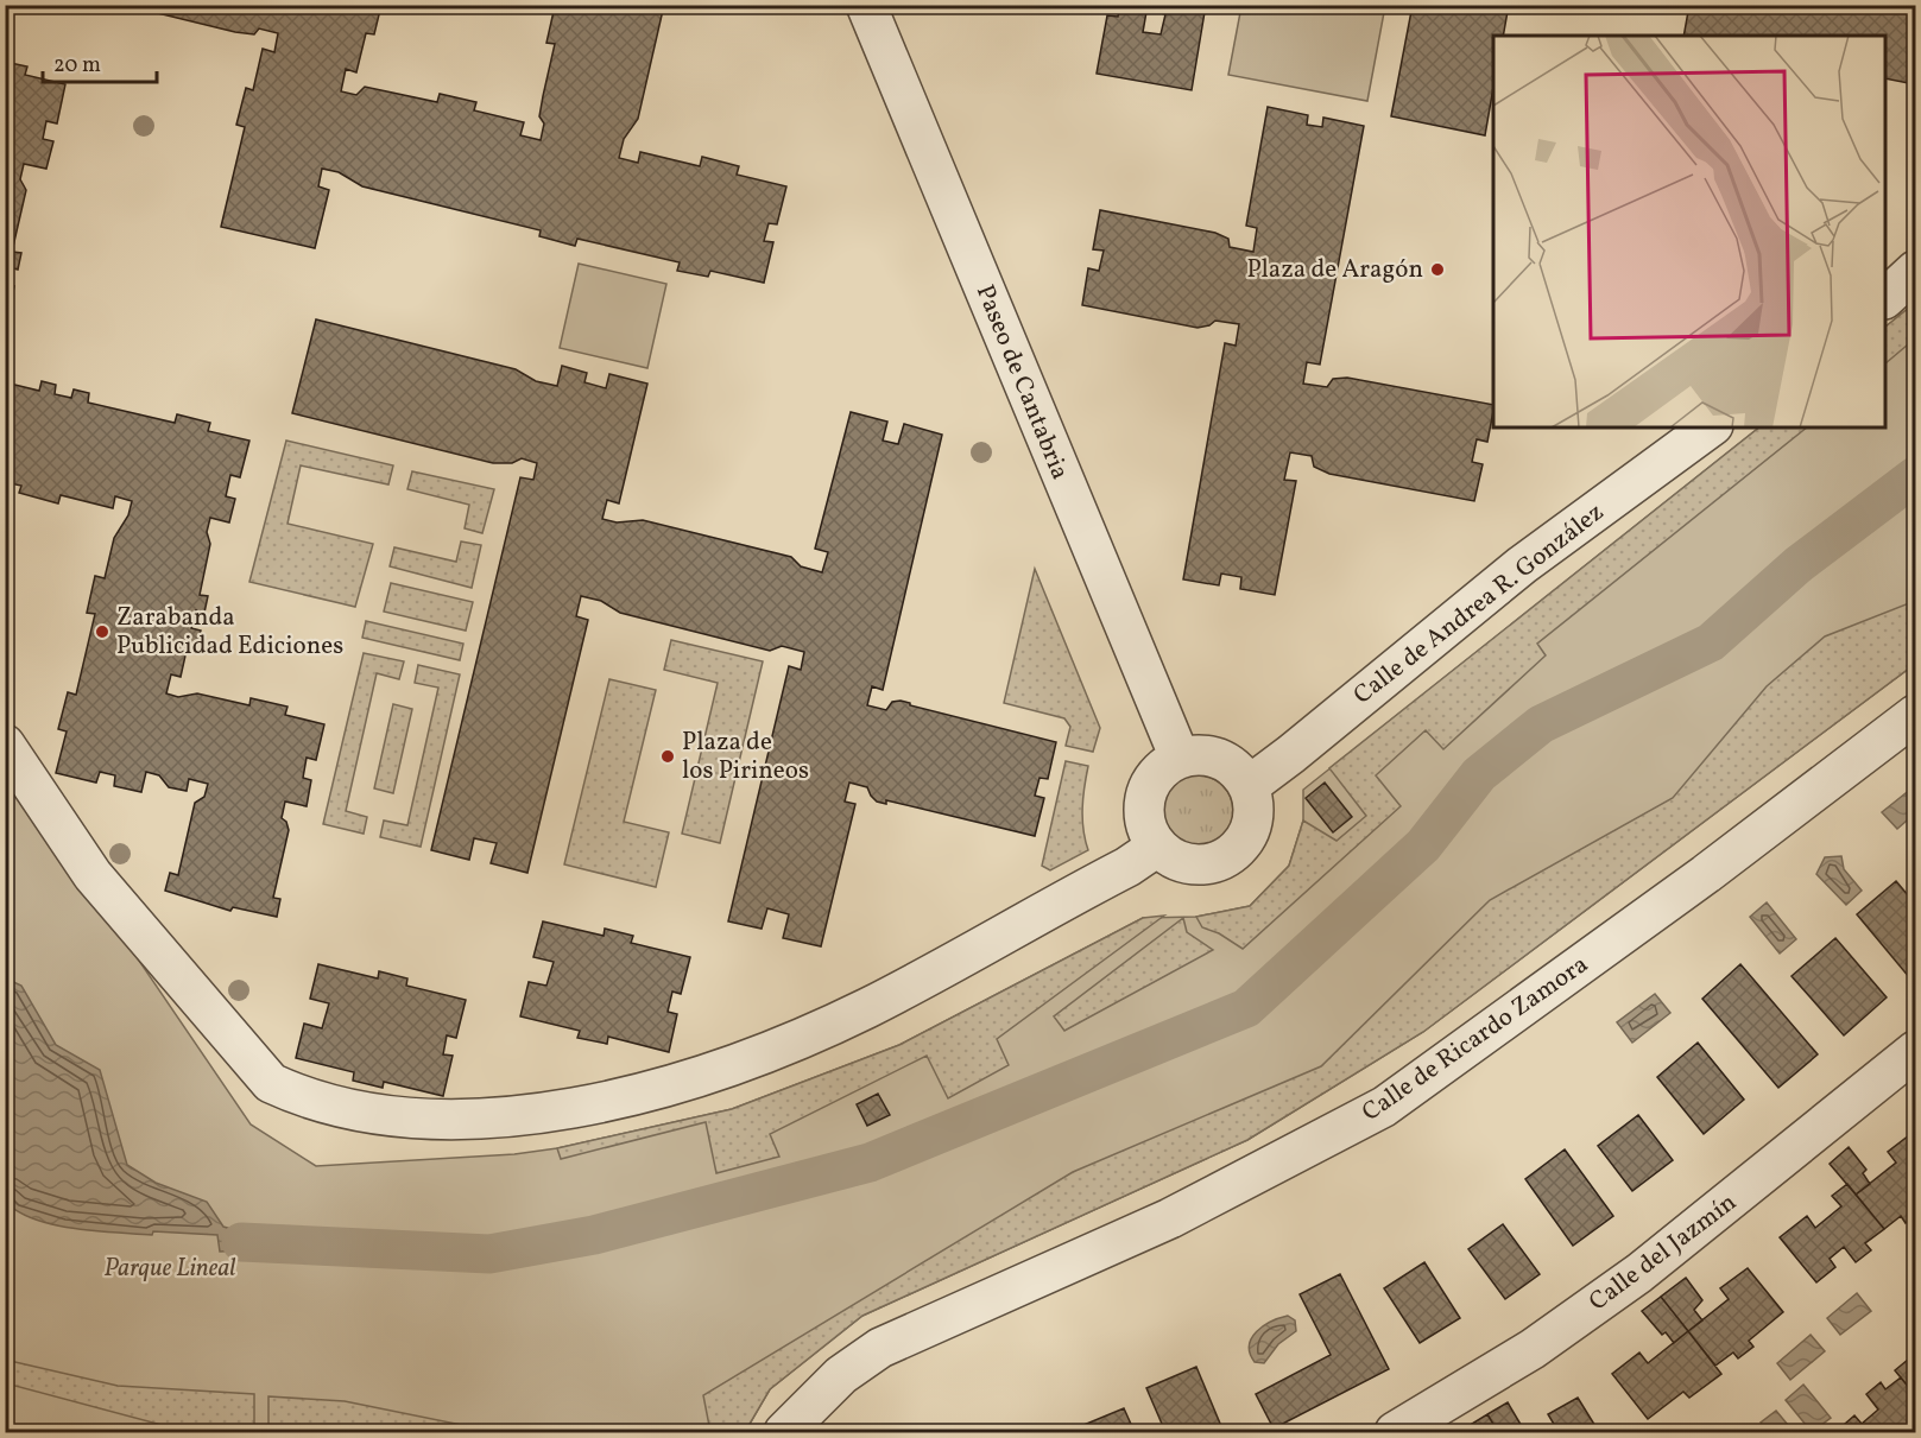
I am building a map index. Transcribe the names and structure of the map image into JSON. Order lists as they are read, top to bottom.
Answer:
{
  "streets": {
    "street": [
      "Paseo de Cantabria",
      "Calle de Andrea R. González",
      "Calle de Ricardo Zamora",
      "Calle del Jazmín"
    ]
  },
  "crossings": [
    ["Paseo de Cantabria", "Calle de Andrea R. González"]
  ],
  "parks": ["Parque Lineal"],
  "places": ["Plaza de Aragón", "Zarabanda Publicidad Ediciones", "Plaza de los Pirineos"],
  "scale_bar": "20 m"
}
